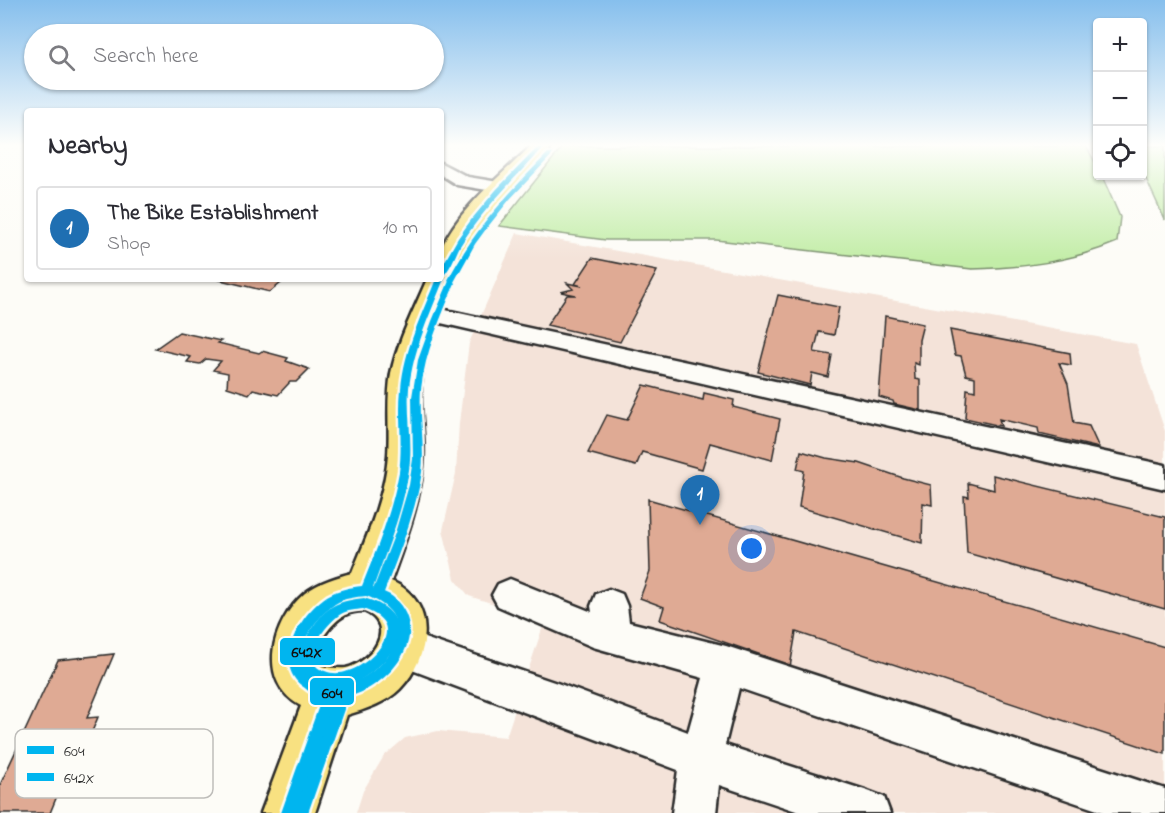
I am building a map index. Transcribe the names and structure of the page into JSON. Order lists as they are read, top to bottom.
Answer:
{
  "lines": ["transit line 604", "transit line 642X"],
  "legend": ["604", "642X"],
  "page": {
    "map_buttons": ["+", "−"],
    "search": "Search here",
    "heading": "Nearby",
    "list": [
      {
        "mark": "1",
        "name": "The Bike Establishment",
        "note": "Shop",
        "value": "10 m"
      }
    ],
    "pins": "1"
  }
}
